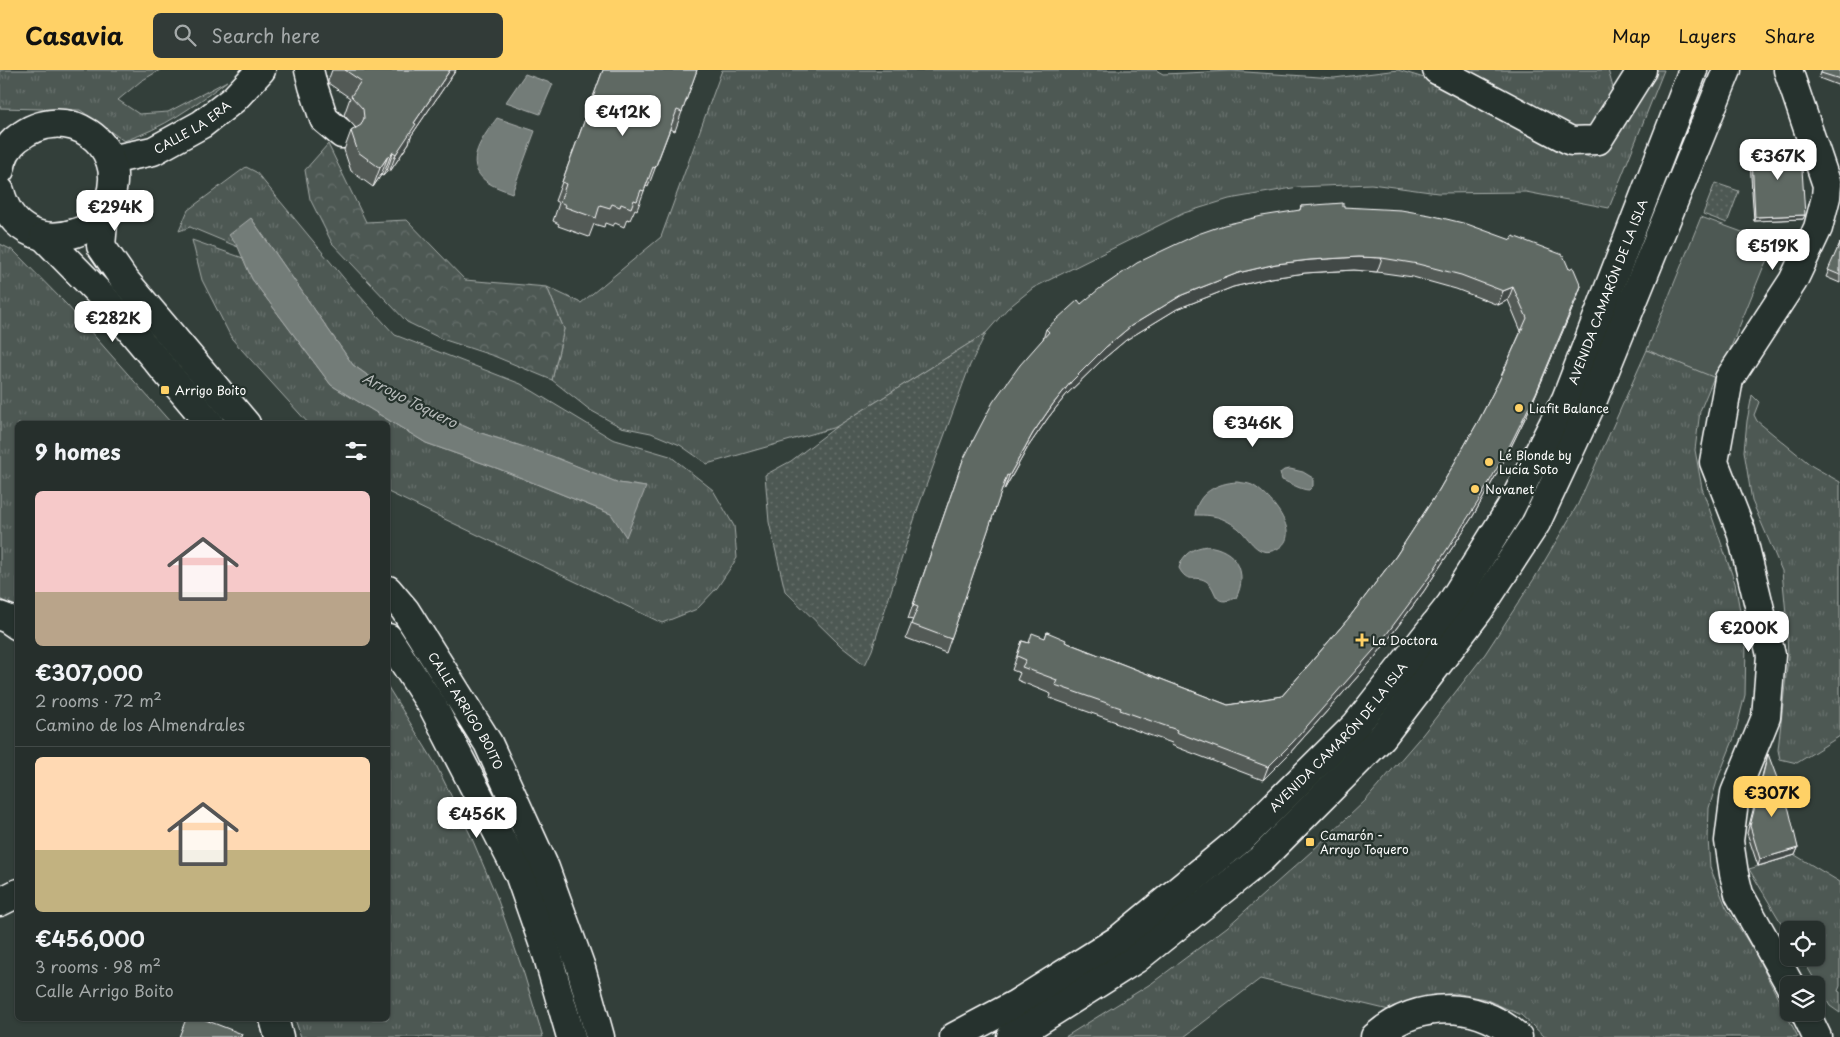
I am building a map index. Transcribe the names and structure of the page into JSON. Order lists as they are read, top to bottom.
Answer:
{
  "streets": {
    "main road": ["CALLE LA ERA", "AVENIDA CAMARÓN DE LA ISLA", "CALLE ARRIGO BOITO"]
  },
  "water": ["Arroyo Toquero"],
  "places": {
    "transit": ["Arrigo Boito", "Camarón - Arroyo Toquero"],
    "other": ["Liafit Balance", "Lé Blonde by Lucía Soto", "Novanet"],
    "health": ["La Doctora"]
  },
  "page": {
    "header": "Casavia",
    "search": "Search here",
    "nav": ["Map", "Layers", "Share"],
    "price": [
      "€412K",
      "€367K",
      "€294K",
      "€519K",
      "€282K",
      "€346K",
      "€200K",
      "€307K",
      "€456K"
    ],
    "heading": "9 homes",
    "list": [
      {
        "name": "€307,000",
        "note": "2 rooms · 72 m² · Camino de los Almendrales"
      },
      {
        "name": "€456,000",
        "note": "3 rooms · 98 m² · Calle Arrigo Boito"
      }
    ]
  }
}
